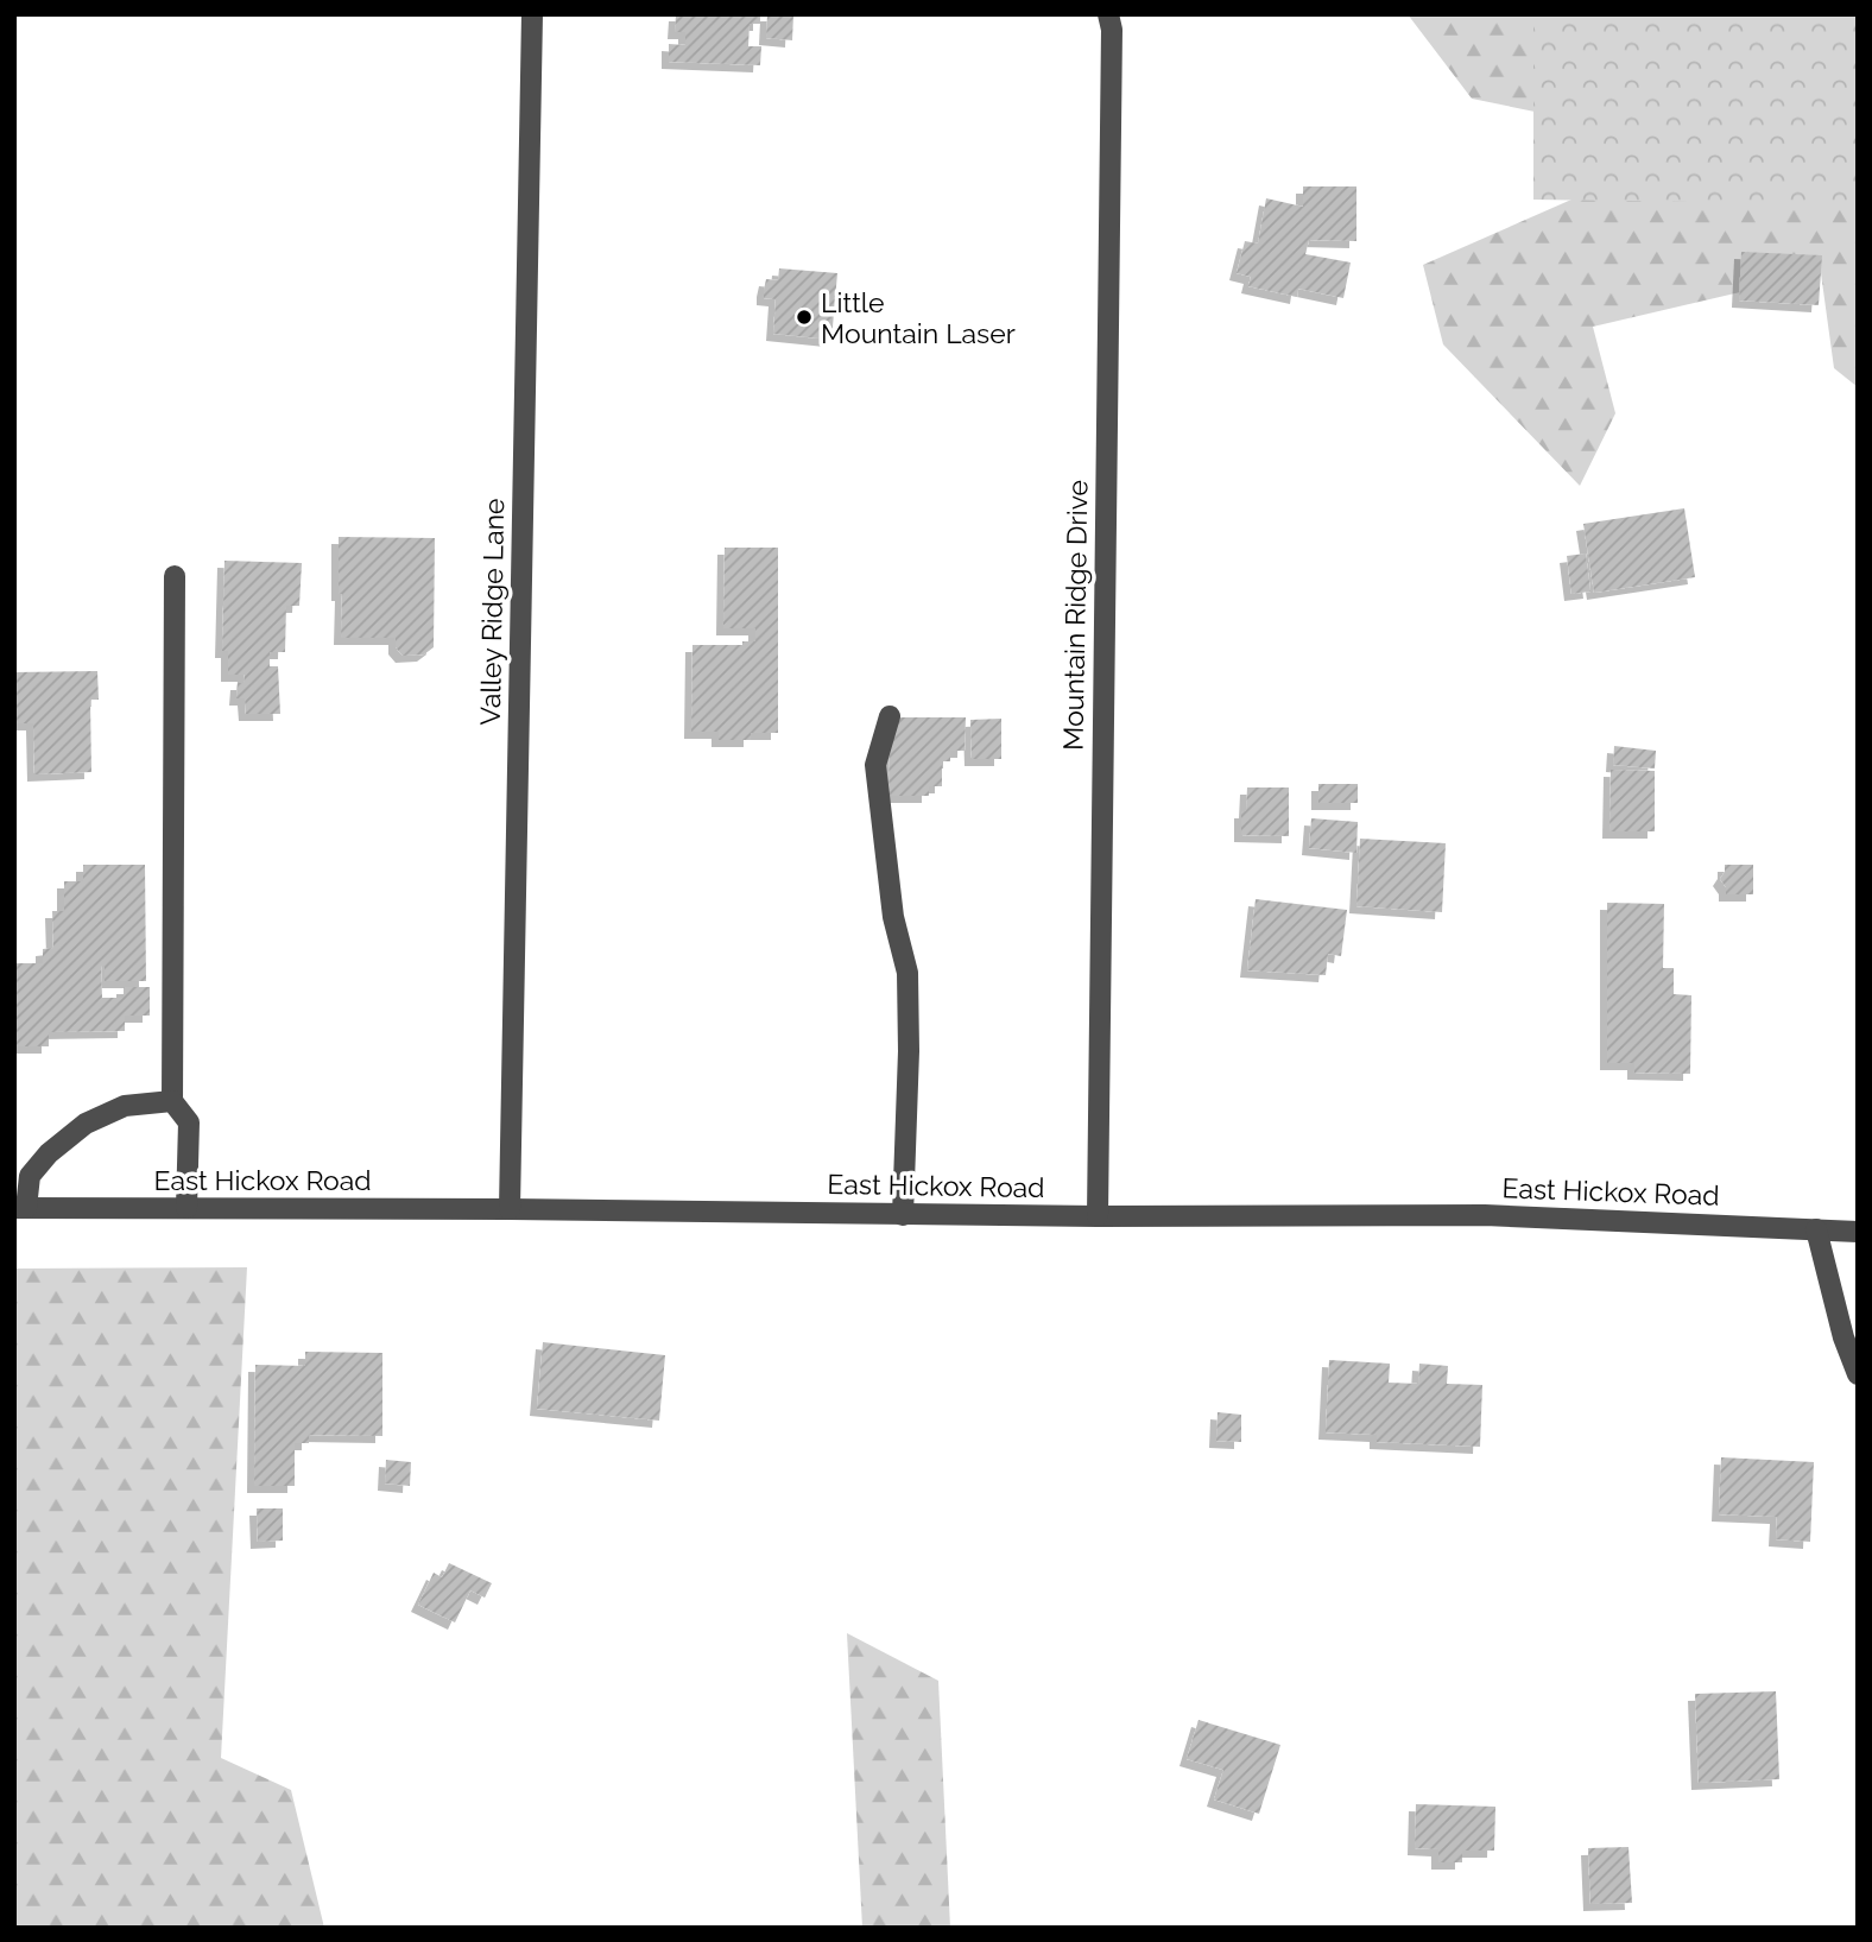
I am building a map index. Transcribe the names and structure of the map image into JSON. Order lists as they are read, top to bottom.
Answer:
{
  "streets": {
    "street": ["Valley Ridge Lane", "Mountain Ridge Drive", "East Hickox Road"]
  },
  "crossings": [
    ["Valley Ridge Lane", "East Hickox Road"],
    ["Mountain Ridge Drive", "East Hickox Road"]
  ],
  "places": ["Little Mountain Laser"]
}
